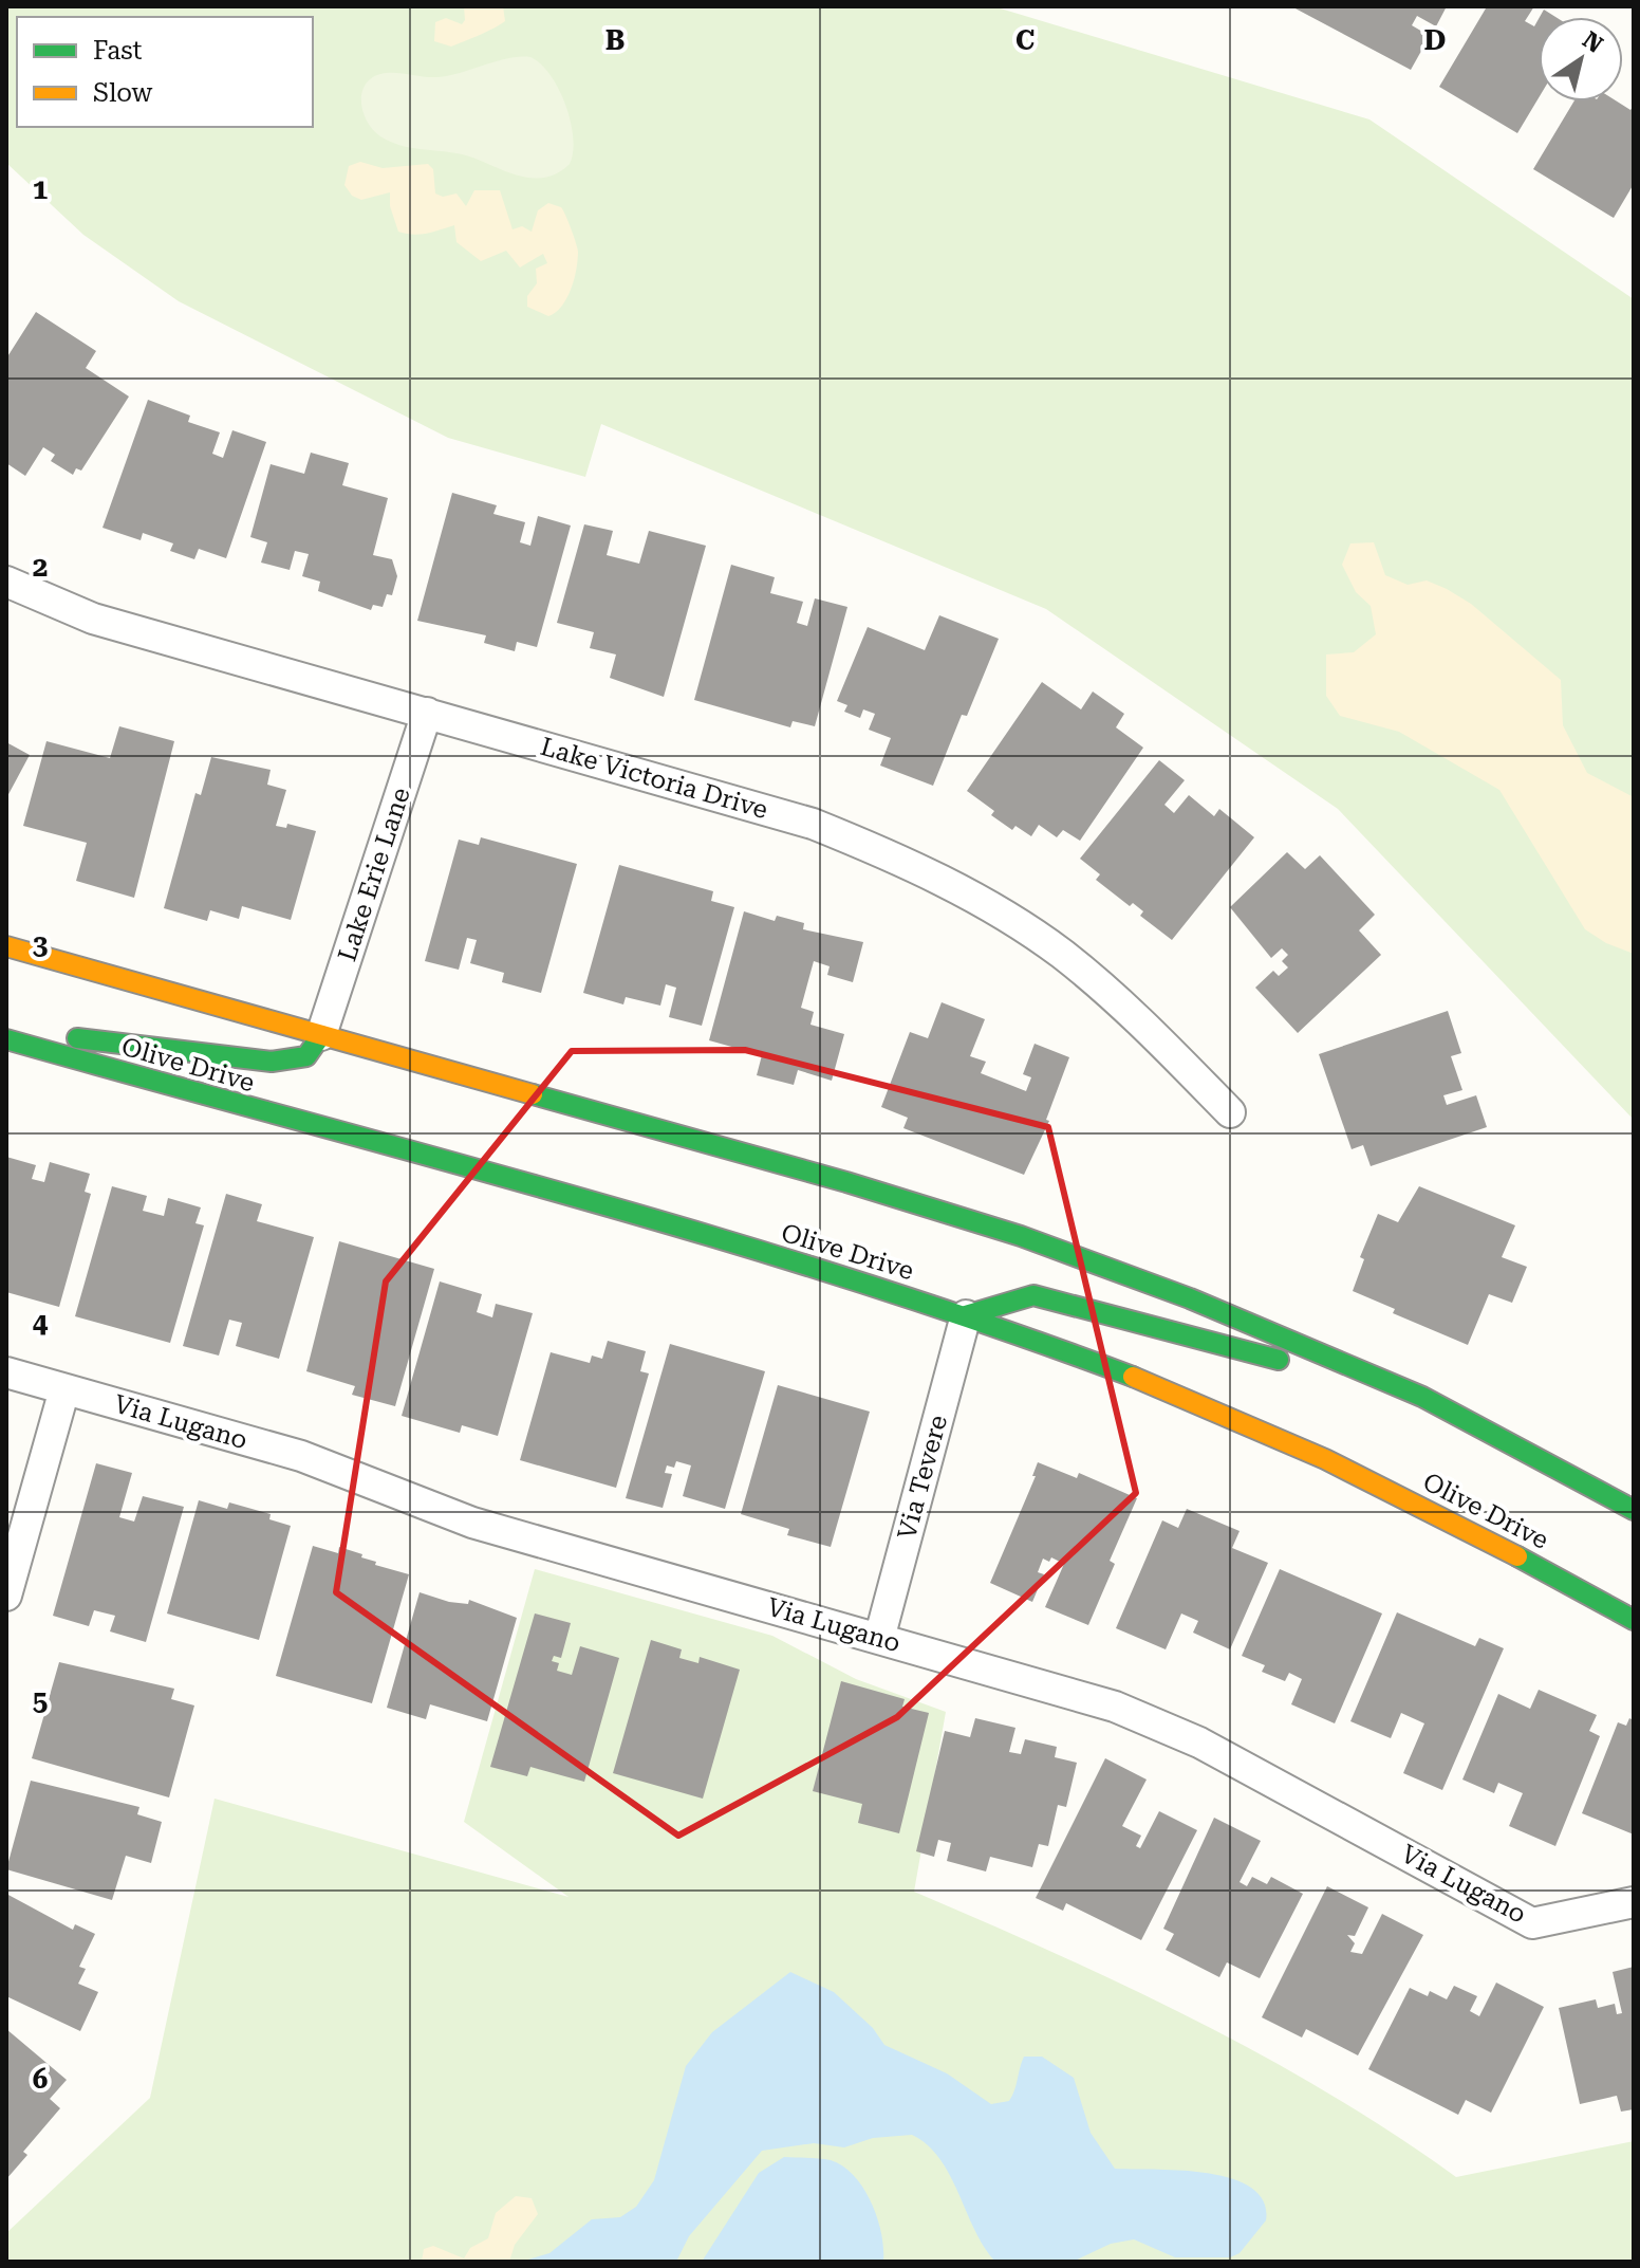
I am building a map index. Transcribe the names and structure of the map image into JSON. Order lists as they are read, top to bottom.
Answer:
{
  "streets": {
    "main road": ["Olive Drive"],
    "street": [
      "Lake Victoria Drive",
      "Lake Erie Lane",
      "Via Lugano",
      "Via Tevere"
    ]
  },
  "crossings": [
    ["Lake Victoria Drive", "Lake Erie Lane"],
    ["Olive Drive", "Via Tevere"],
    ["Via Lugano", "Via Tevere"]
  ],
  "legend": ["Fast", "Slow"],
  "north": "top right",
  "grid": {
    "columns": ["B", "C", "D"],
    "rows": [
      "1",
      "2",
      "3",
      "4",
      "5",
      "6"
    ]
  }
}
